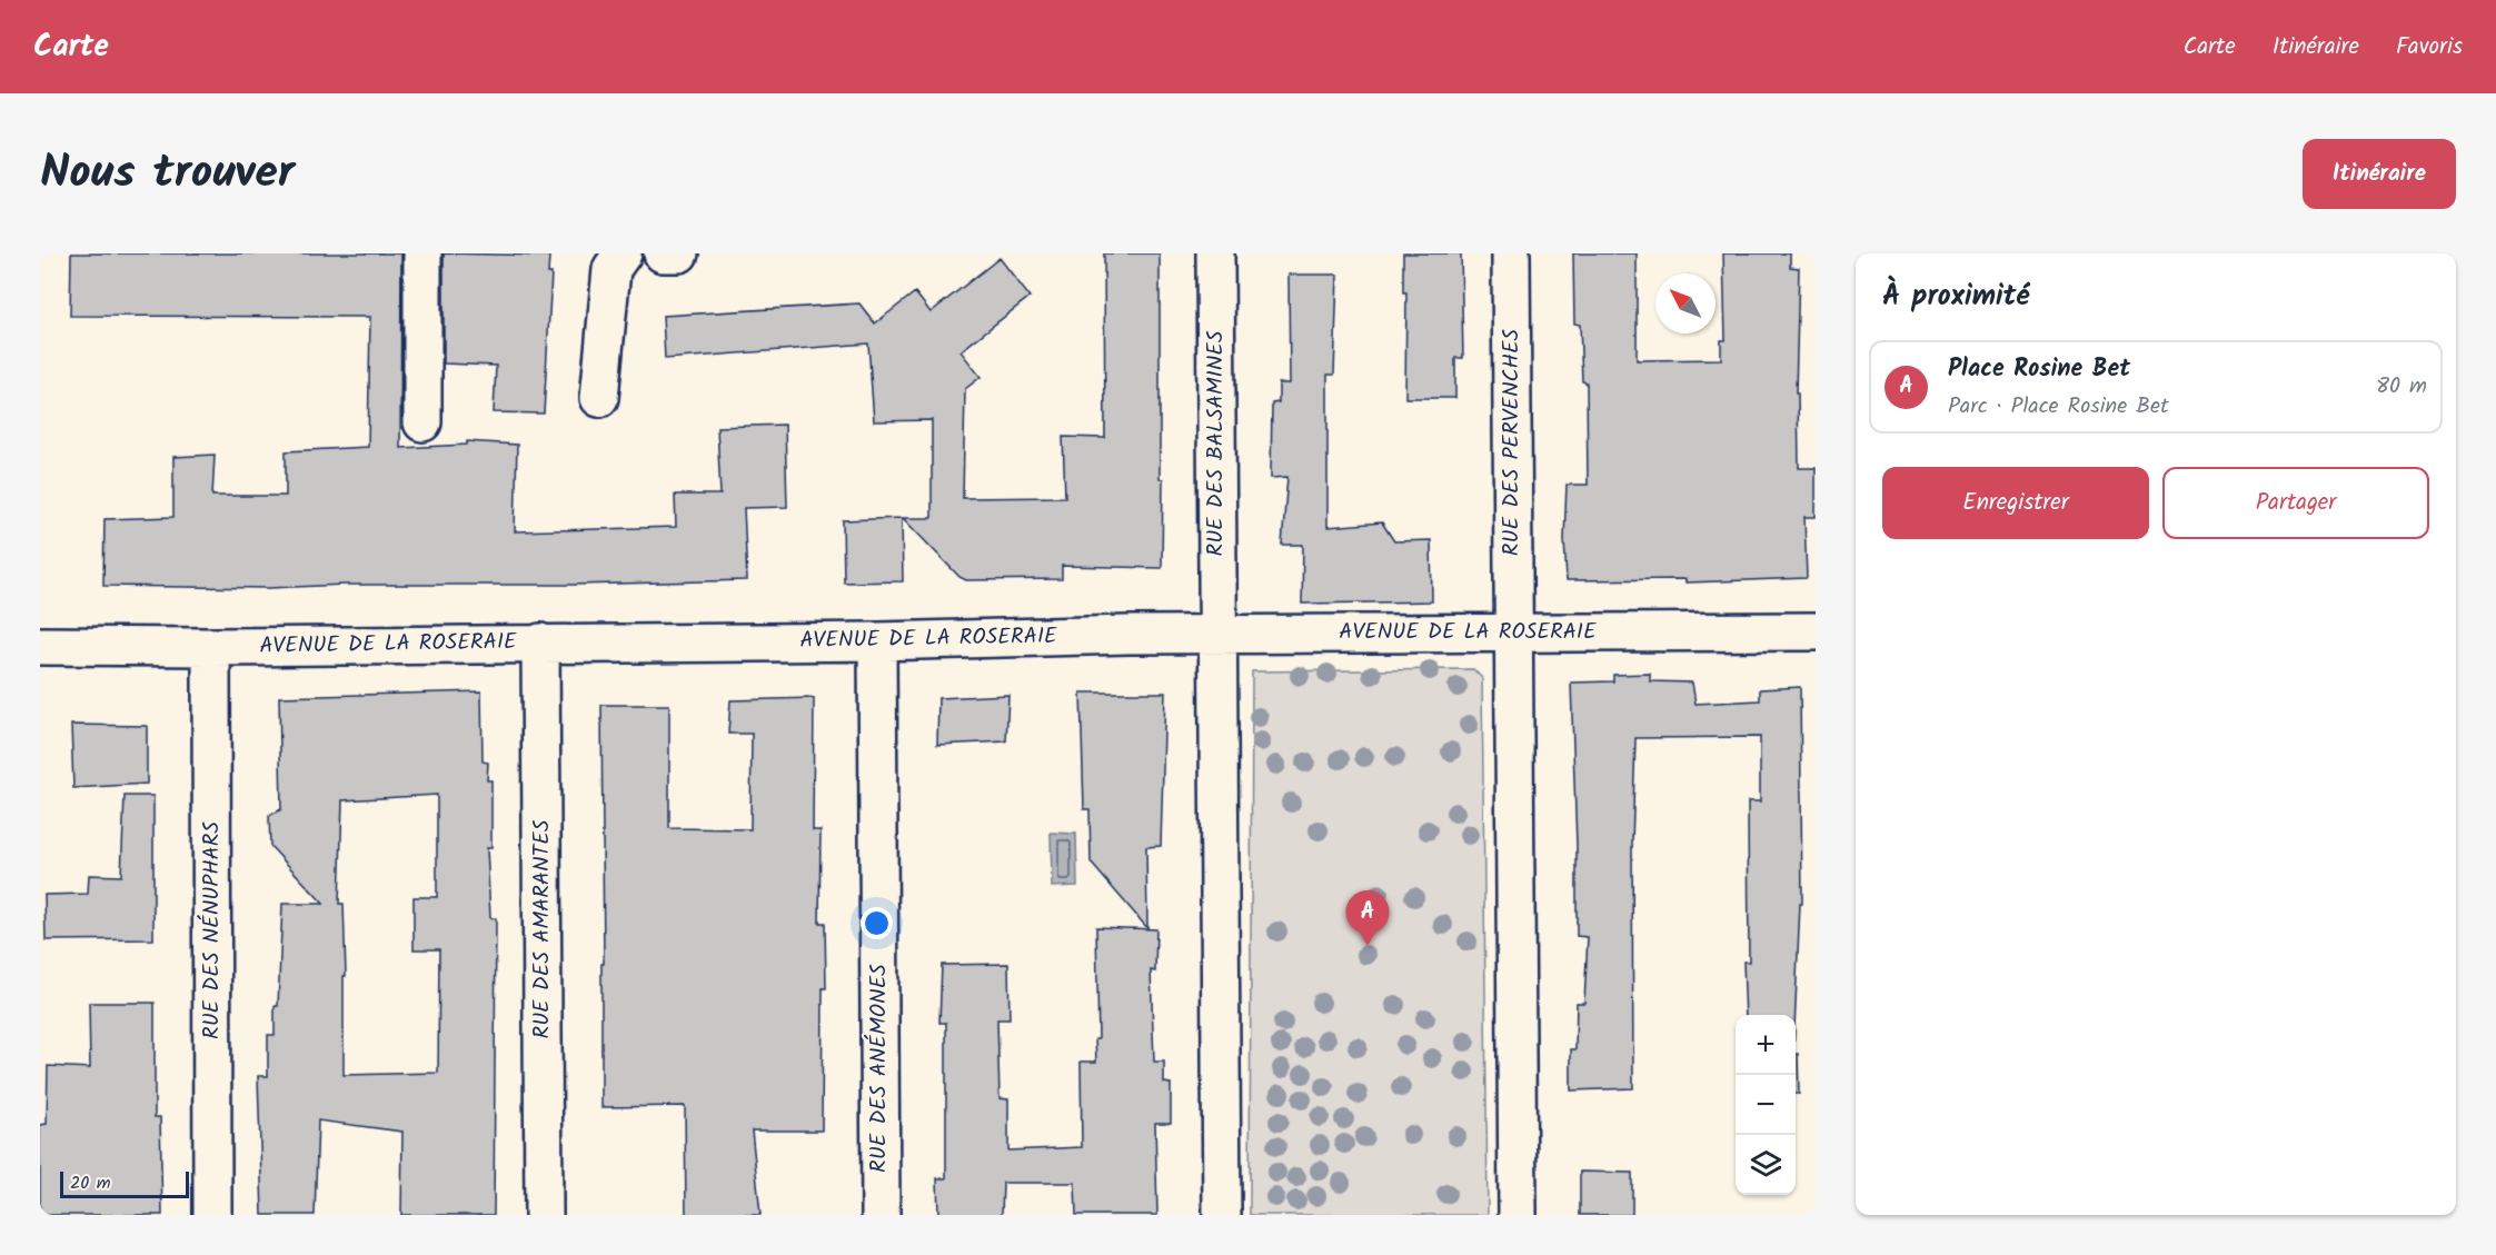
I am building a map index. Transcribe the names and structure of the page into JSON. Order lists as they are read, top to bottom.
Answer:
{
  "streets": {
    "street": [
      "RUE DES PERVENCHES",
      "RUE DES BALSAMINES",
      "AVENUE DE LA ROSERAIE",
      "RUE DES AMARANTES",
      "RUE DES NÉNUPHARS",
      "RUE DES ANÉMONES"
    ]
  },
  "crossings": [
    ["RUE DES PERVENCHES", "AVENUE DE LA ROSERAIE"],
    ["RUE DES BALSAMINES", "AVENUE DE LA ROSERAIE"],
    ["AVENUE DE LA ROSERAIE", "RUE DES AMARANTES"],
    ["AVENUE DE LA ROSERAIE", "RUE DES NÉNUPHARS"],
    ["AVENUE DE LA ROSERAIE", "RUE DES ANÉMONES"]
  ],
  "scale_bar": "20 m",
  "north": "top left",
  "page": {
    "header": "Carte",
    "nav": ["Carte", "Itinéraire", "Favoris"],
    "title": "Nous trouver",
    "buttons": [
      "Itinéraire",
      ["Enregistrer", "Partager"]
    ],
    "heading": "À proximité",
    "list": [
      {
        "mark": "A",
        "name": "Place Rosine Bet",
        "note": "Parc · Place Rosine Bet",
        "value": "80 m"
      }
    ],
    "pins": "A",
    "map_buttons": ["+", "−"],
    "scale": "20 m"
  }
}
